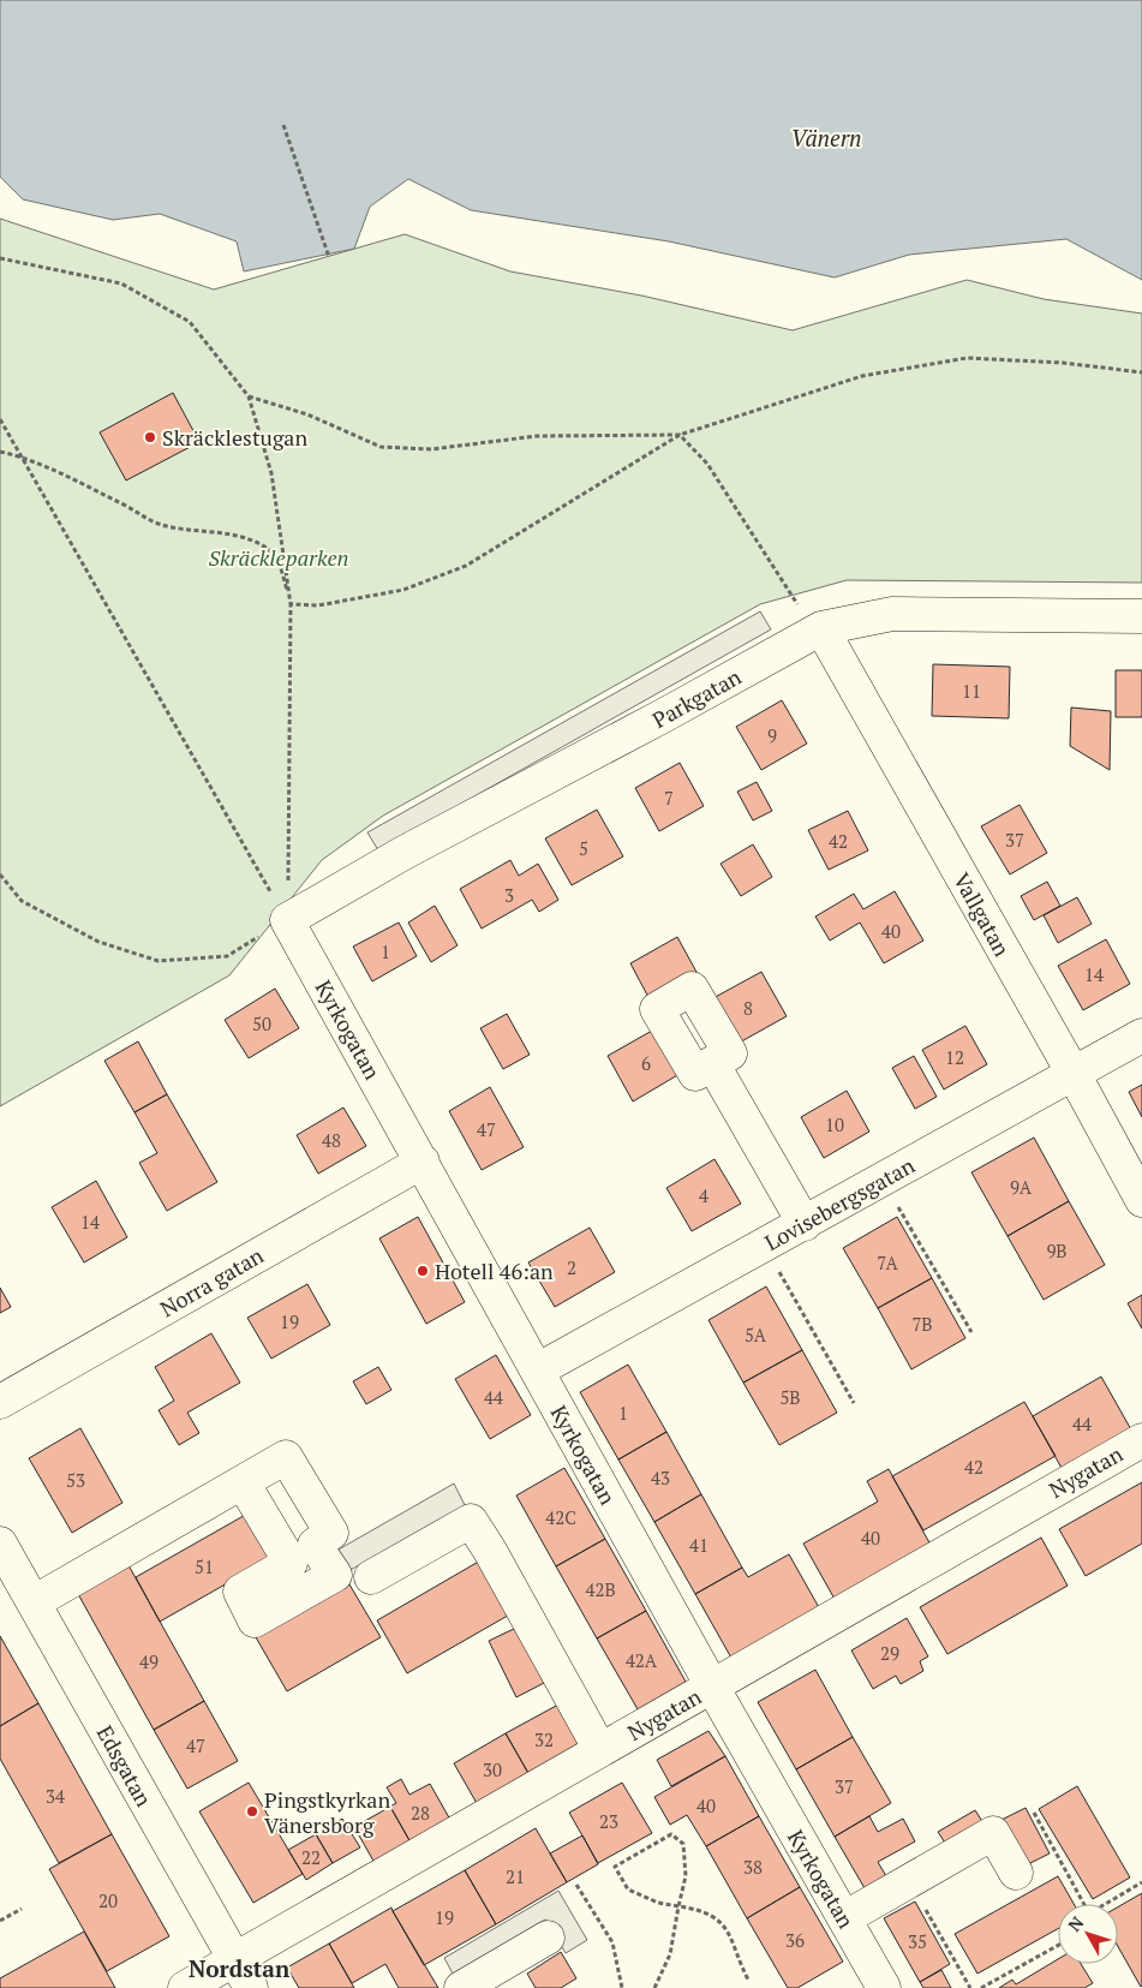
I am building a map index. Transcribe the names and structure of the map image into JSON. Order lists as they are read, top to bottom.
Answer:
{
  "streets": {
    "street": [
      "Parkgatan",
      "Vallgatan",
      "Kyrkogatan",
      "Lovisebergsgatan",
      "Norra gatan",
      "Nygatan",
      "Edsgatan"
    ]
  },
  "crossings": [
    ["Parkgatan", "Vallgatan"],
    ["Parkgatan", "Kyrkogatan"],
    ["Vallgatan", "Lovisebergsgatan"],
    ["Kyrkogatan", "Lovisebergsgatan"],
    ["Kyrkogatan", "Norra gatan"],
    ["Kyrkogatan", "Nygatan"],
    ["Nygatan", "Edsgatan"]
  ],
  "districts": ["Nordstan"],
  "water": ["Vänern"],
  "parks": ["Skräckleparken"],
  "places": ["Skräcklestugan", "Hotell 46:an", "Pingstkyrkan Vänersborg"],
  "house_numbers": [
    "11",
    "9",
    "7",
    "37",
    "42",
    "5",
    "3",
    "40",
    "1",
    "14",
    "8",
    "50",
    "12",
    "6",
    "10",
    "47",
    "48",
    "9A",
    "4",
    "14",
    "9B",
    "7A",
    "2",
    "19",
    "7B",
    "5A",
    "44",
    "5B",
    "1",
    "44",
    "42",
    "43",
    "53",
    "42C",
    "40",
    "41",
    "51",
    "42B",
    "29",
    "42A",
    "49",
    "32",
    "47",
    "30",
    "37",
    "34",
    "40",
    "28",
    "23",
    "22",
    "38",
    "21",
    "20",
    "19",
    "36",
    "35"
  ],
  "north": "top left"
}
